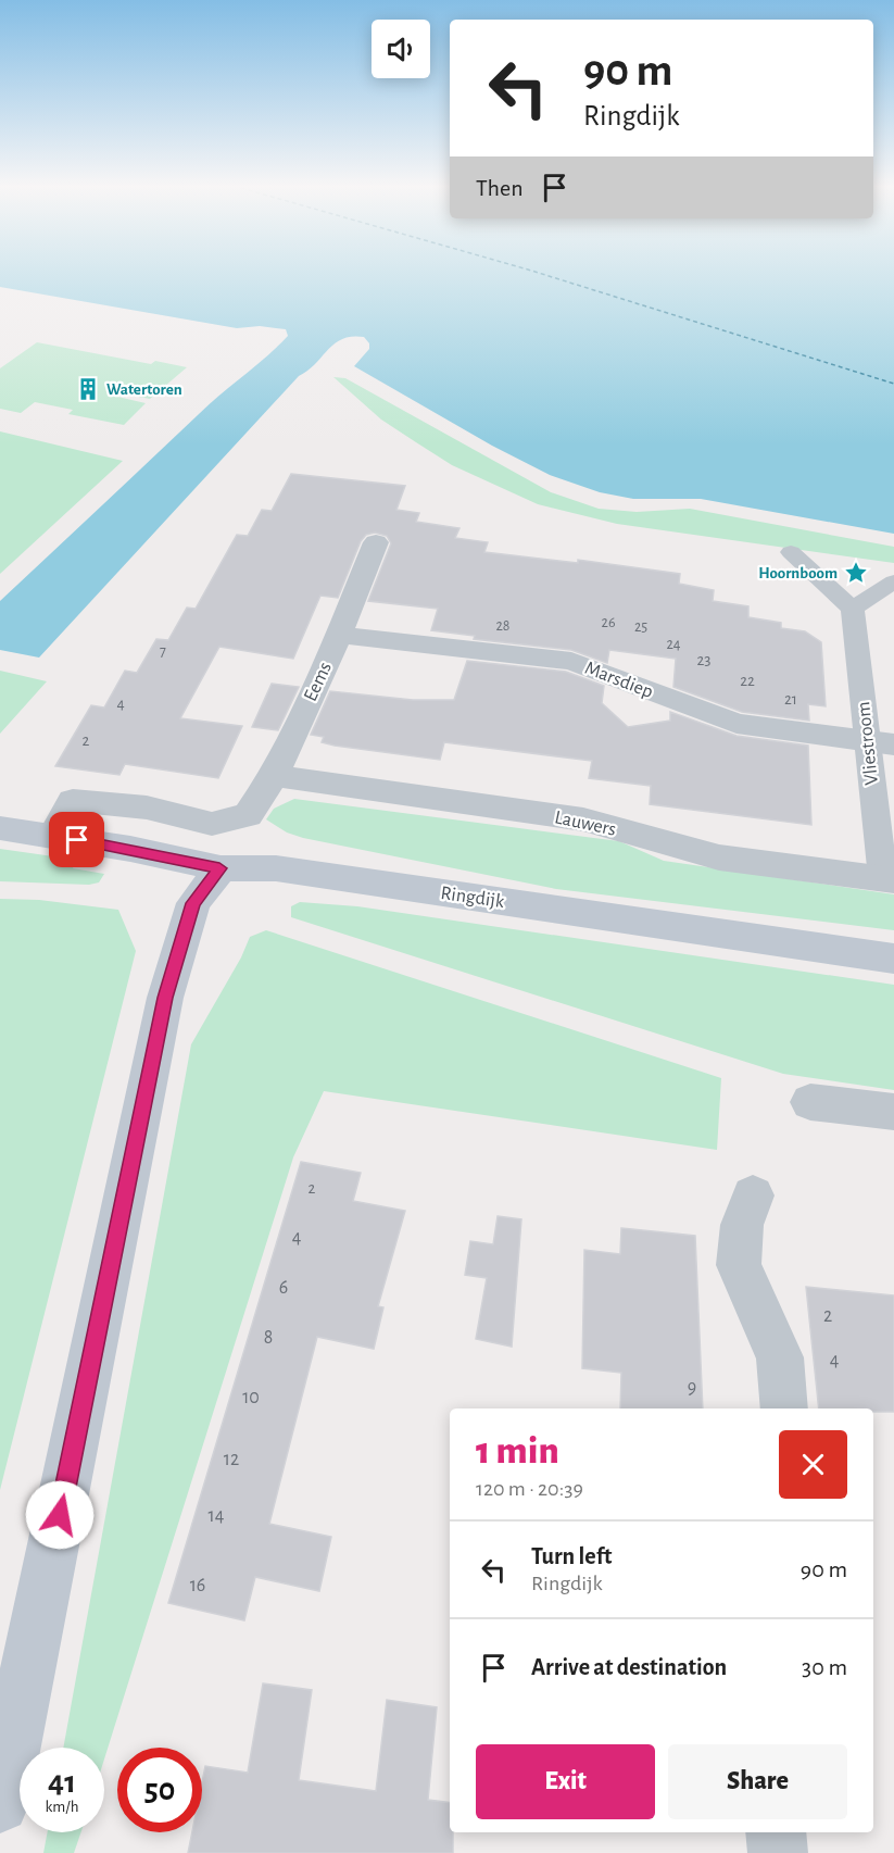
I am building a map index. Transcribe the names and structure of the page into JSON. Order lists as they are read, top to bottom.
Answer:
{
  "streets": {
    "main road": ["Ringdijk"],
    "street": [
      "Marsdiep",
      "Eems",
      "Vliestroom",
      "Lauwers"
    ]
  },
  "crossings": [
    ["Marsdiep", "Eems"],
    ["Marsdiep", "Vliestroom"],
    ["Eems", "Lauwers"],
    ["Eems", "Ringdijk"],
    ["Vliestroom", "Lauwers"]
  ],
  "places": {
    "building": ["Watertoren"],
    "place": ["Hoornboom"]
  },
  "house_numbers": [
    "26",
    "28",
    "25",
    "24",
    "7",
    "23",
    "22",
    "21",
    "4",
    "2",
    "2",
    "4",
    "6",
    "2",
    "8",
    "4",
    "9",
    "10",
    "12",
    "14",
    "16"
  ],
  "page": {
    "turn": ["90 m", "Ringdijk"],
    "then": "Then",
    "heading": ["1 min", "120 m · 20:39"],
    "list": [
      {
        "name": "Turn left",
        "note": "Ringdijk",
        "value": "90 m"
      },
      {
        "name": "Arrive at destination",
        "value": "30 m"
      }
    ],
    "buttons": ["Exit", "Share"],
    "speed": "41 km/h",
    "limit": "50"
  }
}
